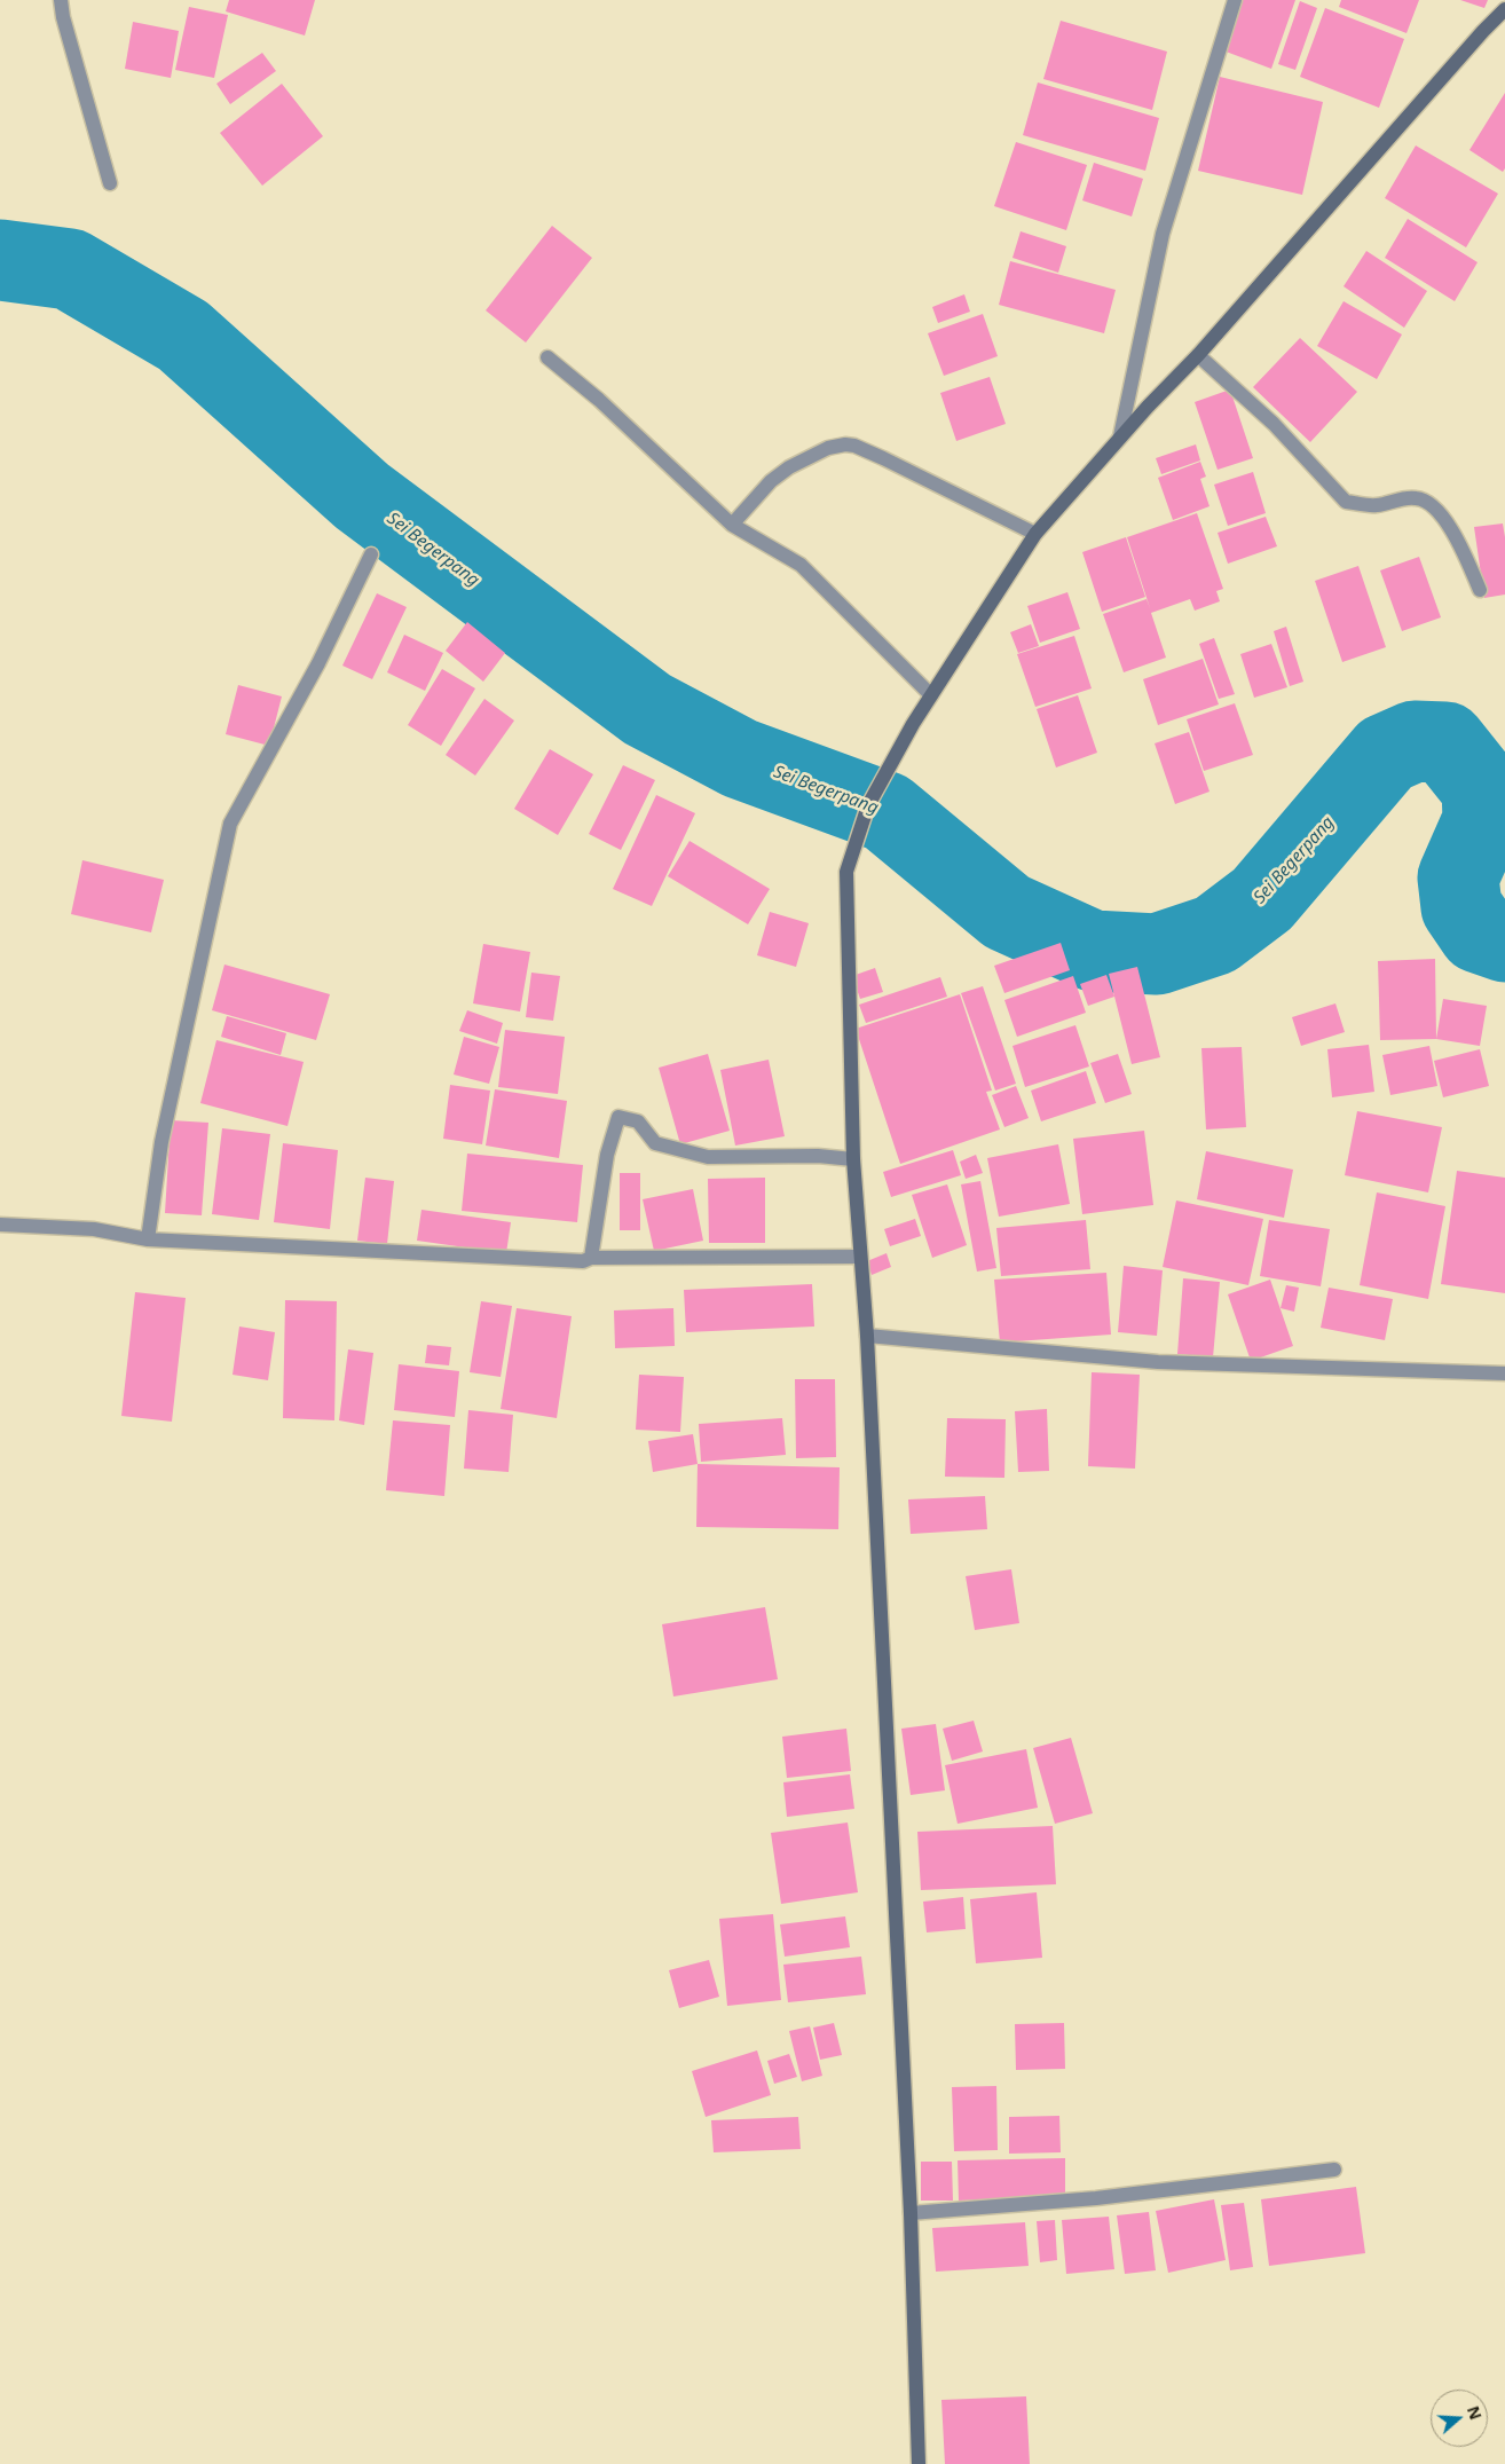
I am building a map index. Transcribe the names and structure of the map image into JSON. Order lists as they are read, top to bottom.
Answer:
{
  "water": ["Sei Begerpang"],
  "north": "right"
}
